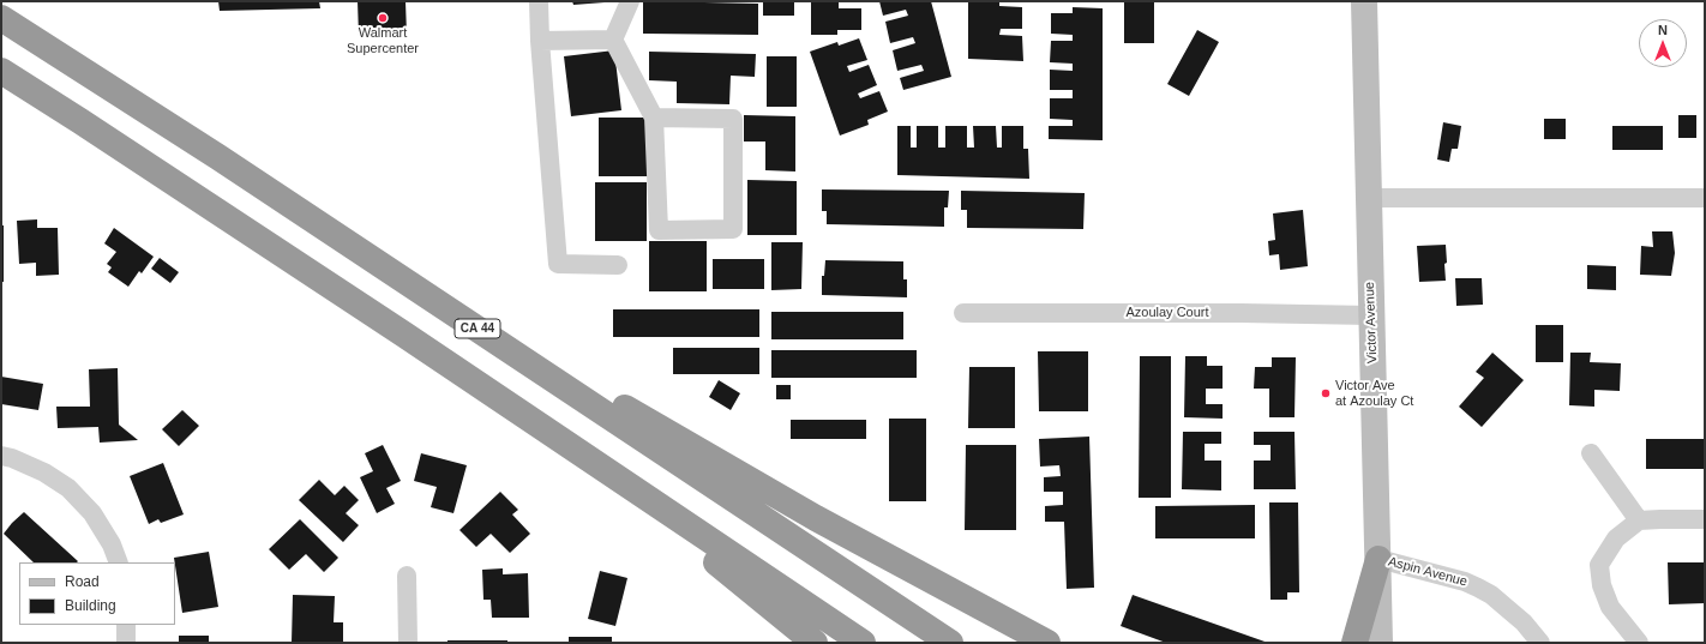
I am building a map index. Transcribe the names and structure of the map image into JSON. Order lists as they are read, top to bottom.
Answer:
{
  "streets": {
    "highway": ["CA 44"],
    "main road": ["Victor Avenue"],
    "street": ["Azoulay Court", "Aspin Avenue"]
  },
  "crossings": [
    ["Azoulay Court", "Victor Avenue"],
    ["Victor Avenue", "Aspin Avenue"]
  ],
  "places": ["Walmart Supercenter", "Victor Ave at Azoulay Ct"],
  "legend": ["Road", "Building"],
  "north": "top"
}
